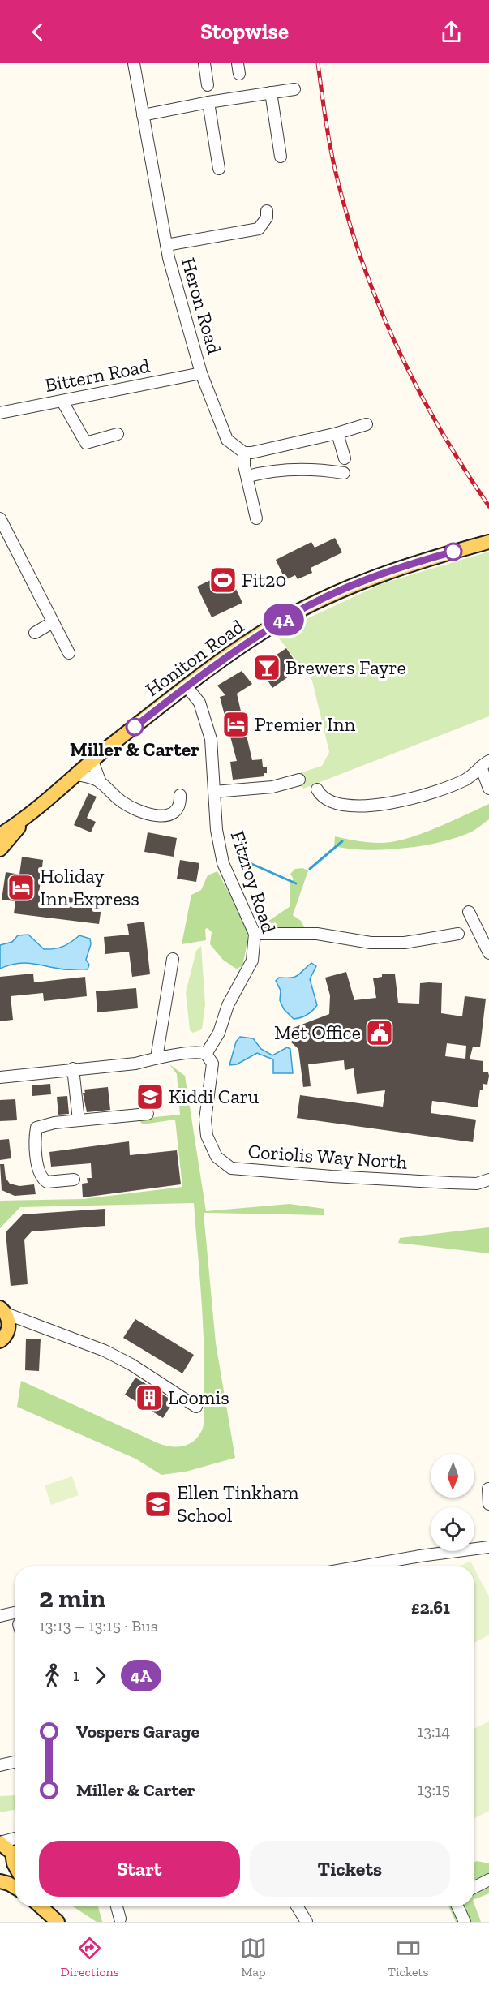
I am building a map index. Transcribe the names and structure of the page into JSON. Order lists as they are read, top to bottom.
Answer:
{
  "streets": {
    "main road": ["Honiton Road"],
    "street": [
      "Heron Road",
      "Bittern Road",
      "Fitzroy Road",
      "Coriolis Way North"
    ]
  },
  "crossings": [
    ["Heron Road", "Bittern Road"],
    ["Honiton Road", "Fitzroy Road"],
    ["Fitzroy Road", "Coriolis Way North"]
  ],
  "places": {
    "sports": ["Fit20"],
    "bar": ["Brewers Fayre"],
    "hotel": ["Premier Inn", "Holiday Inn Express"],
    "other": ["Miller & Carter"],
    "public building": ["Met Office"],
    "school or university": ["Kiddi Caru", "Ellen Tinkham School"],
    "building": ["Loomis"]
  },
  "lines": ["bus line 4A"],
  "north": "bottom",
  "page": {
    "header": "Stopwise",
    "on_map": "4A",
    "heading": ["2 min", "13:13 – 13:15 · Bus", "£2.61"],
    "legs": ["1", "4A"],
    "list": [
      {
        "name": "Vospers Garage",
        "value": "13:14"
      },
      {
        "name": "Miller & Carter",
        "value": "13:15"
      }
    ],
    "buttons": ["Start", "Tickets"],
    "tabs": ["Directions", "Map", "Tickets"]
  }
}
